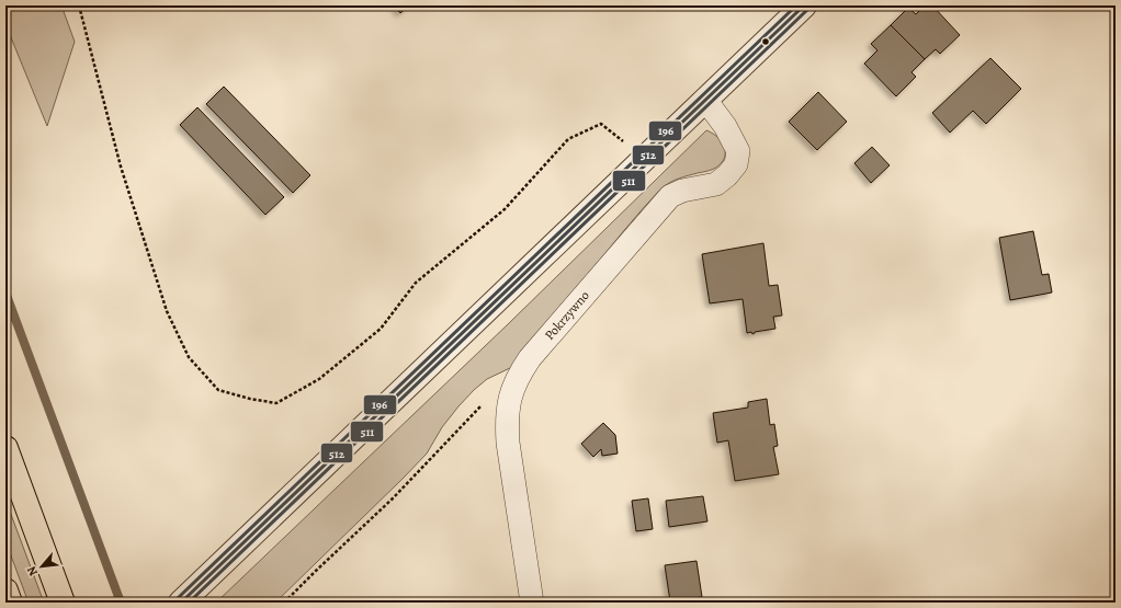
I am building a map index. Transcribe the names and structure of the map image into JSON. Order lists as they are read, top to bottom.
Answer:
{
  "streets": {
    "street": ["Pokrzywno"]
  },
  "lines": ["transit line 512", "transit line 196", "transit line 511"],
  "north": "bottom left"
}
